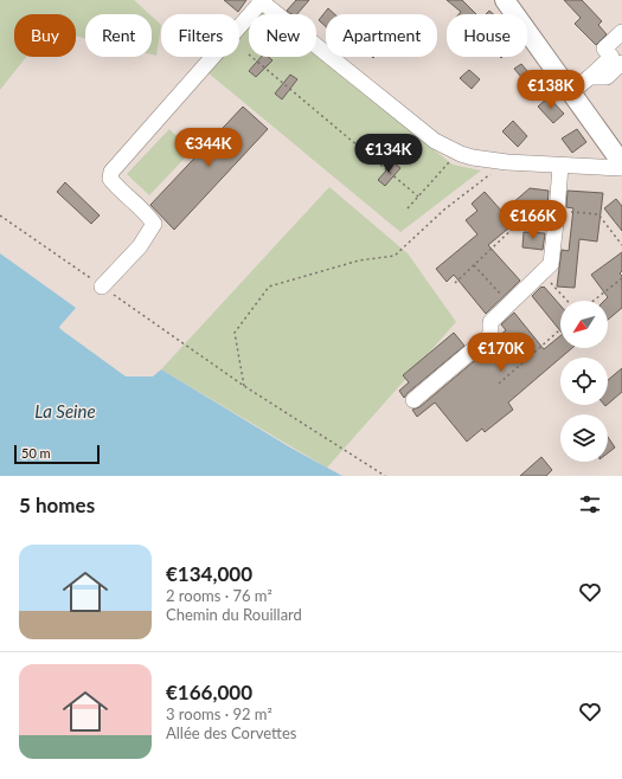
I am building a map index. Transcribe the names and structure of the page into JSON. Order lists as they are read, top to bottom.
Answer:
{
  "water": ["La Seine"],
  "scale_bar": "50 m",
  "north": "bottom left",
  "page": {
    "chip": [
      "Buy",
      "Rent",
      "Filters",
      "New",
      "Apartment",
      "House"
    ],
    "price": [
      "€138K",
      "€344K",
      "€134K",
      "€166K",
      "€170K"
    ],
    "scale": "50 m",
    "heading": "5 homes",
    "list": [
      {
        "name": "€134,000",
        "note": "2 rooms · 76 m² · Chemin du Rouillard"
      },
      {
        "name": "€166,000",
        "note": "3 rooms · 92 m² · Allée des Corvettes"
      }
    ]
  }
}
